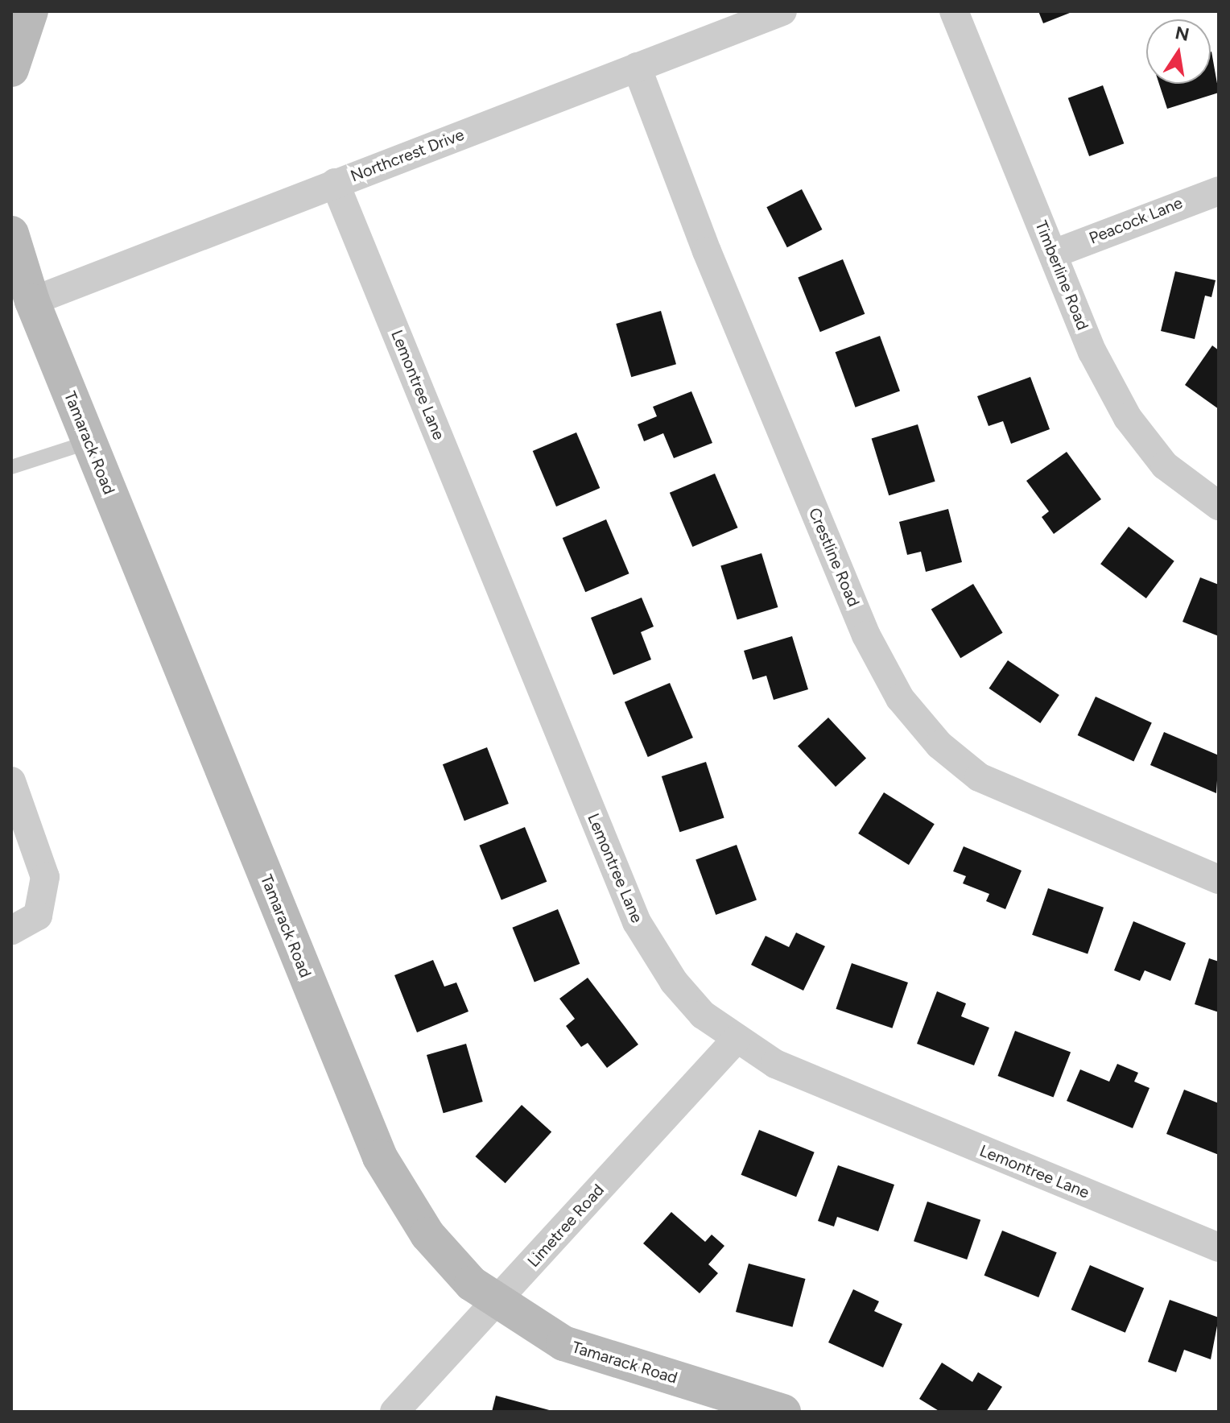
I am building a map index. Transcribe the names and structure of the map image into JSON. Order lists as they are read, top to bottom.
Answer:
{
  "streets": {
    "street": [
      "Northcrest Drive",
      "Peacock Lane",
      "Timberline Road",
      "Lemontree Lane",
      "Tamarack Road",
      "Crestline Road",
      "Limetree Road"
    ]
  },
  "crossings": [
    ["Northcrest Drive", "Lemontree Lane"],
    ["Northcrest Drive", "Tamarack Road"],
    ["Northcrest Drive", "Crestline Road"],
    ["Peacock Lane", "Timberline Road"],
    ["Lemontree Lane", "Limetree Road"],
    ["Tamarack Road", "Limetree Road"]
  ],
  "north": "top"
}
